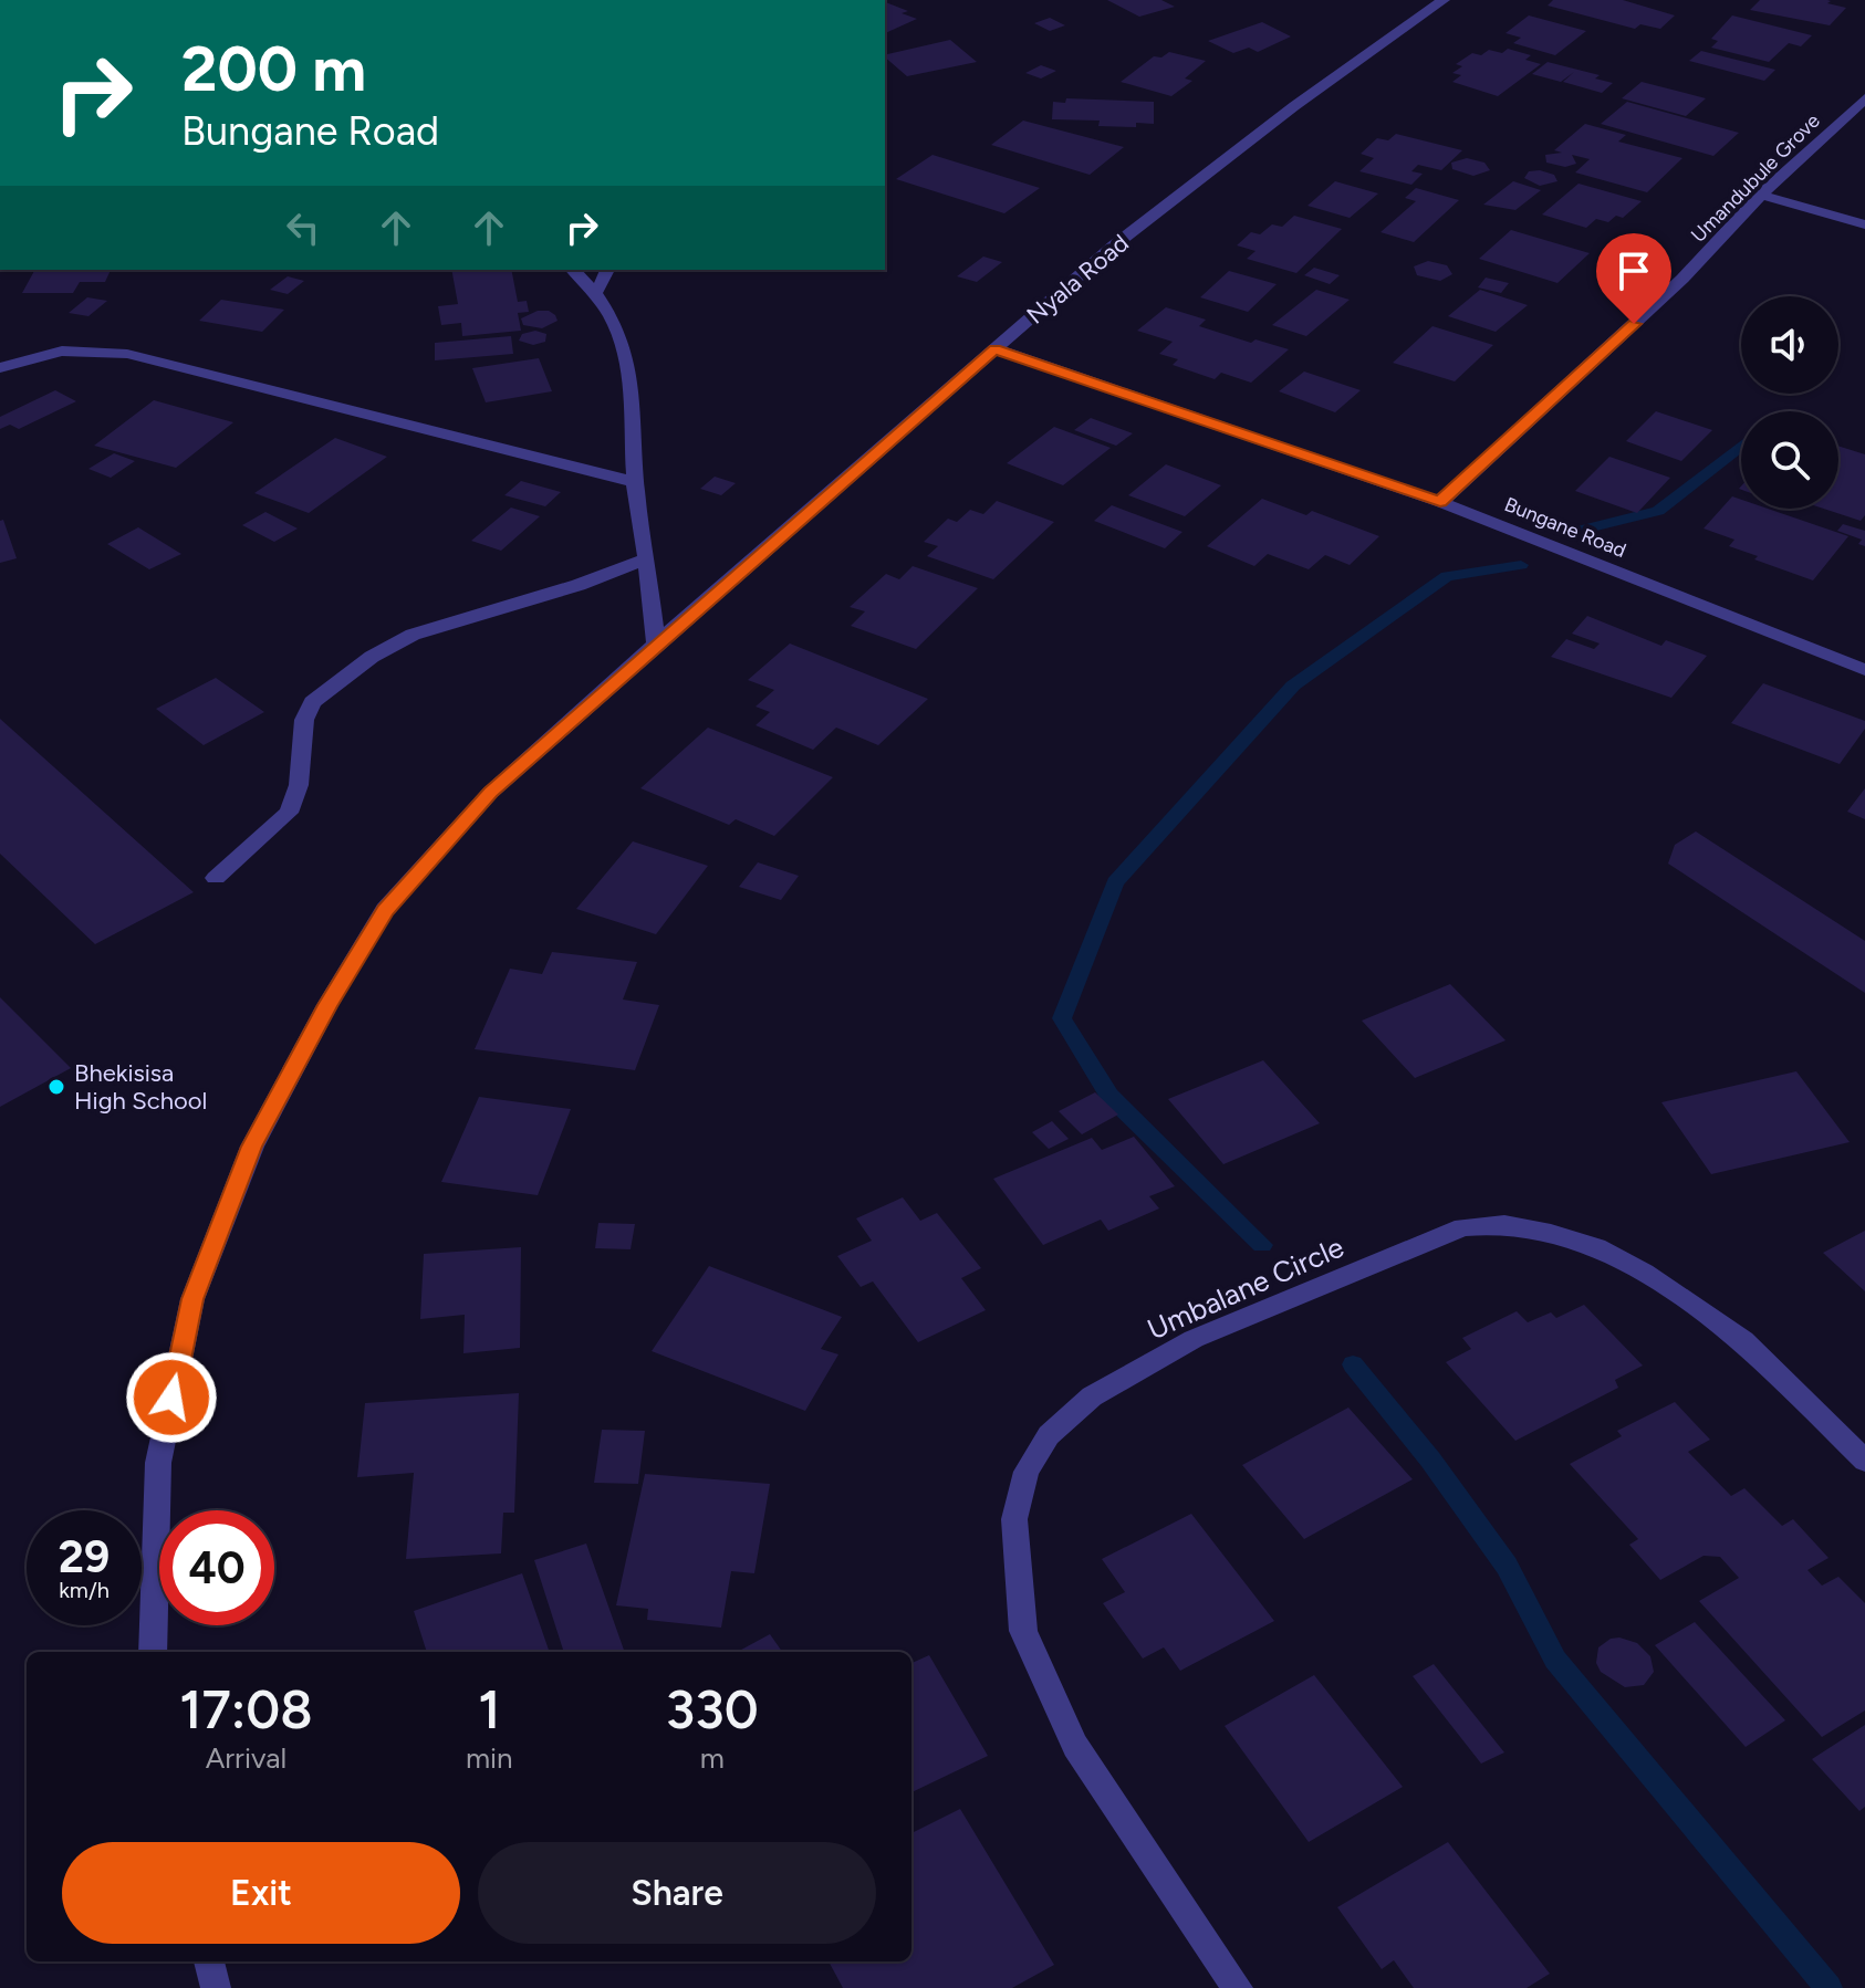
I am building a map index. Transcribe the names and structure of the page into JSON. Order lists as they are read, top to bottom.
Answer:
{
  "streets": {
    "street": [
      "Umandubule Grove",
      "Nyala Road",
      "Bungane Road",
      "Umbalane Circle"
    ]
  },
  "crossings": [
    ["Umandubule Grove", "Bungane Road"],
    ["Nyala Road", "Bungane Road"]
  ],
  "places": ["Bhekisisa High School"],
  "page": {
    "turn": ["200 m", "Bungane Road"],
    "speed": "29 km/h",
    "limit": "40",
    "eta": [
      "17:08",
      "Arrival",
      "1",
      "min",
      "330",
      "m"
    ],
    "buttons": ["Exit", "Share"]
  }
}
